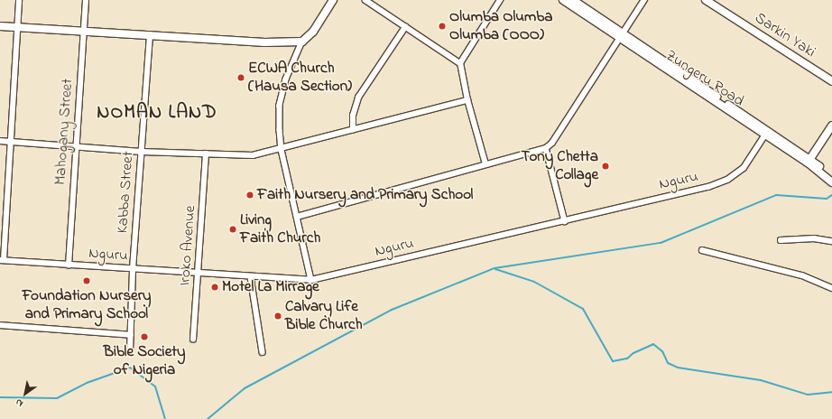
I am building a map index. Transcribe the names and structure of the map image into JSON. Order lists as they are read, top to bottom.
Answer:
{
  "streets": {
    "street": [
      "Sarkin Yaki",
      "Zungeru Road",
      "Mahogany Street",
      "Nguru",
      "Kabba Street",
      "Iroko Avenue"
    ]
  },
  "crossings": [
    ["Zungeru Road", "Nguru"],
    ["Mahogany Street", "Nguru"],
    ["Nguru", "Kabba Street"],
    ["Nguru", "Iroko Avenue"]
  ],
  "districts": ["NOMAN LAND"],
  "places": [
    "Olumba Olumba Olumba (OOO)",
    "ECWA Church (Hausa Section)",
    "Tony Chetta Collage",
    "Faith Nursery and Primary School",
    "Living Faith Church",
    "Foundation Nursery and Primary School",
    "Motel La Mirrage",
    "Calvary Life Bible Church",
    "Bible Society of Nigeria"
  ],
  "north": "bottom left"
}
